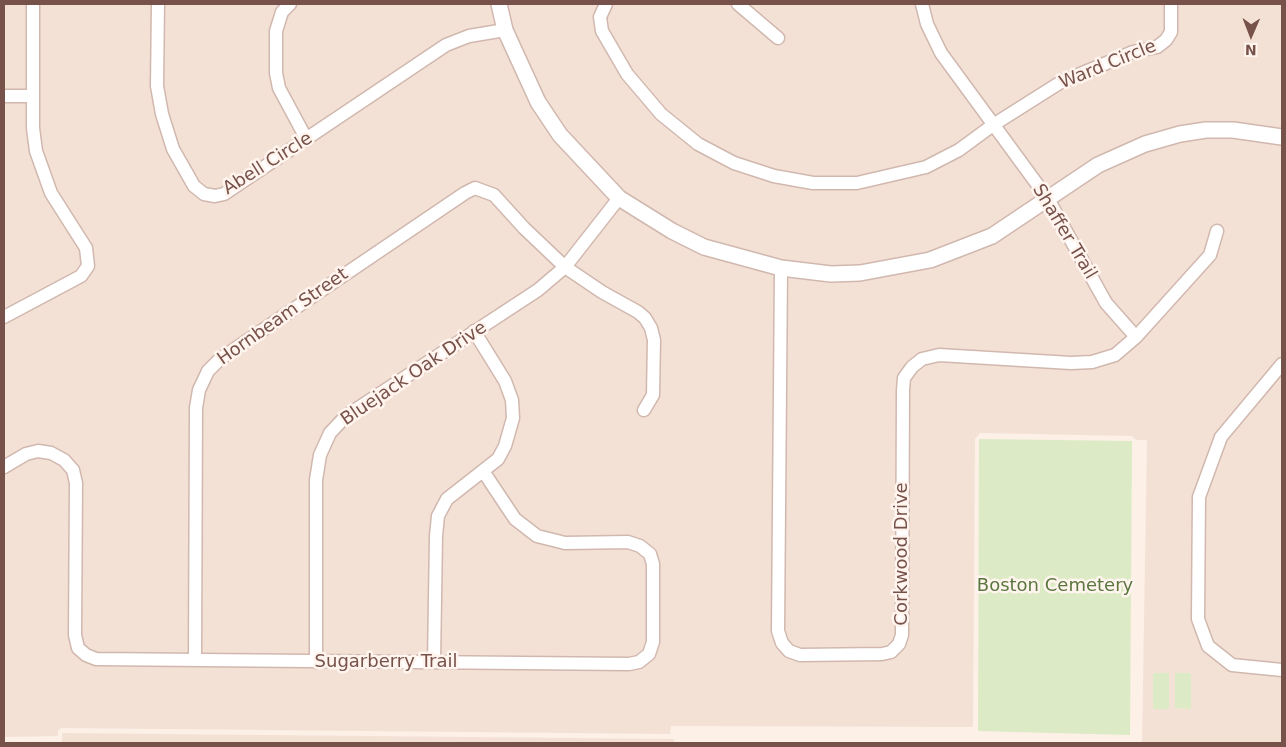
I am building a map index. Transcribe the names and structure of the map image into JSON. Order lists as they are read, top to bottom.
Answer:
{
  "streets": {
    "street": [
      "Ward Circle",
      "Abell Circle",
      "Shaffer Trail",
      "Hornbeam Street",
      "Bluejack Oak Drive",
      "Corkwood Drive",
      "Sugarberry Trail"
    ]
  },
  "crossings": [
    ["Ward Circle", "Shaffer Trail"],
    ["Shaffer Trail", "Corkwood Drive"],
    ["Hornbeam Street", "Bluejack Oak Drive"],
    ["Hornbeam Street", "Sugarberry Trail"],
    ["Bluejack Oak Drive", "Sugarberry Trail"]
  ],
  "parks": ["Boston Cemetery"],
  "north": "bottom"
}
